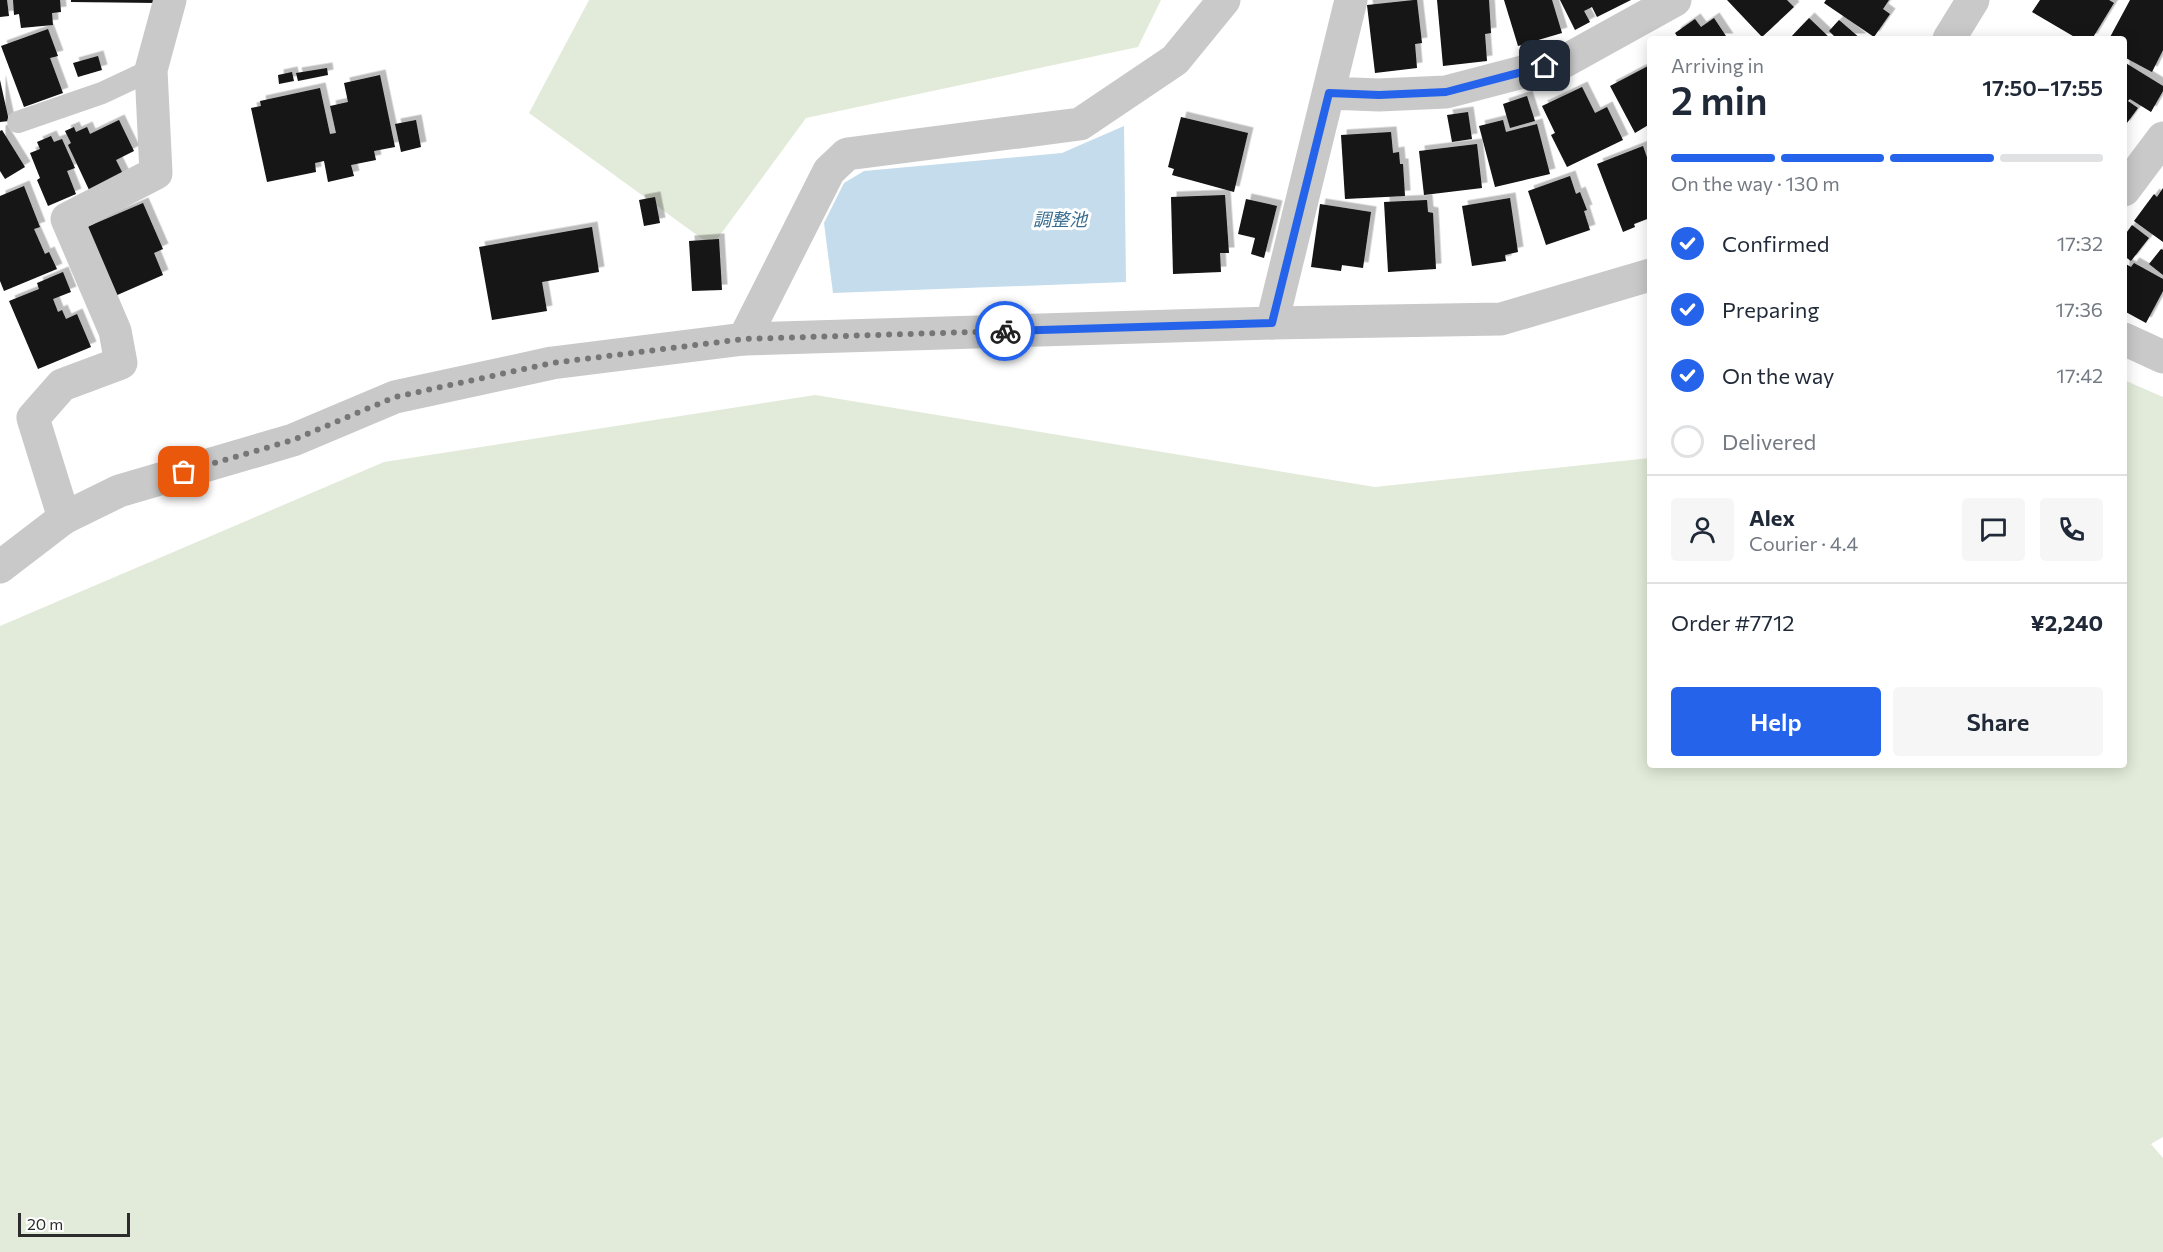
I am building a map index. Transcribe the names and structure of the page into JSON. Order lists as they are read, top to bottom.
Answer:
{
  "water": ["調整池"],
  "scale_bar": "20 m",
  "page": {
    "heading": ["2 min", "Arriving in", "17:50–17:55"],
    "panel": [
      "Alex",
      "Courier · 4.4",
      "Order #7712",
      "¥2,240"
    ],
    "bar": "On the way · 130 m",
    "list": [
      ["Confirmed", "17:32"],
      ["Preparing", "17:36"],
      ["On the way", "17:42"],
      "Delivered"
    ],
    "buttons": ["Help", "Share"],
    "scale": "20 m"
  }
}
